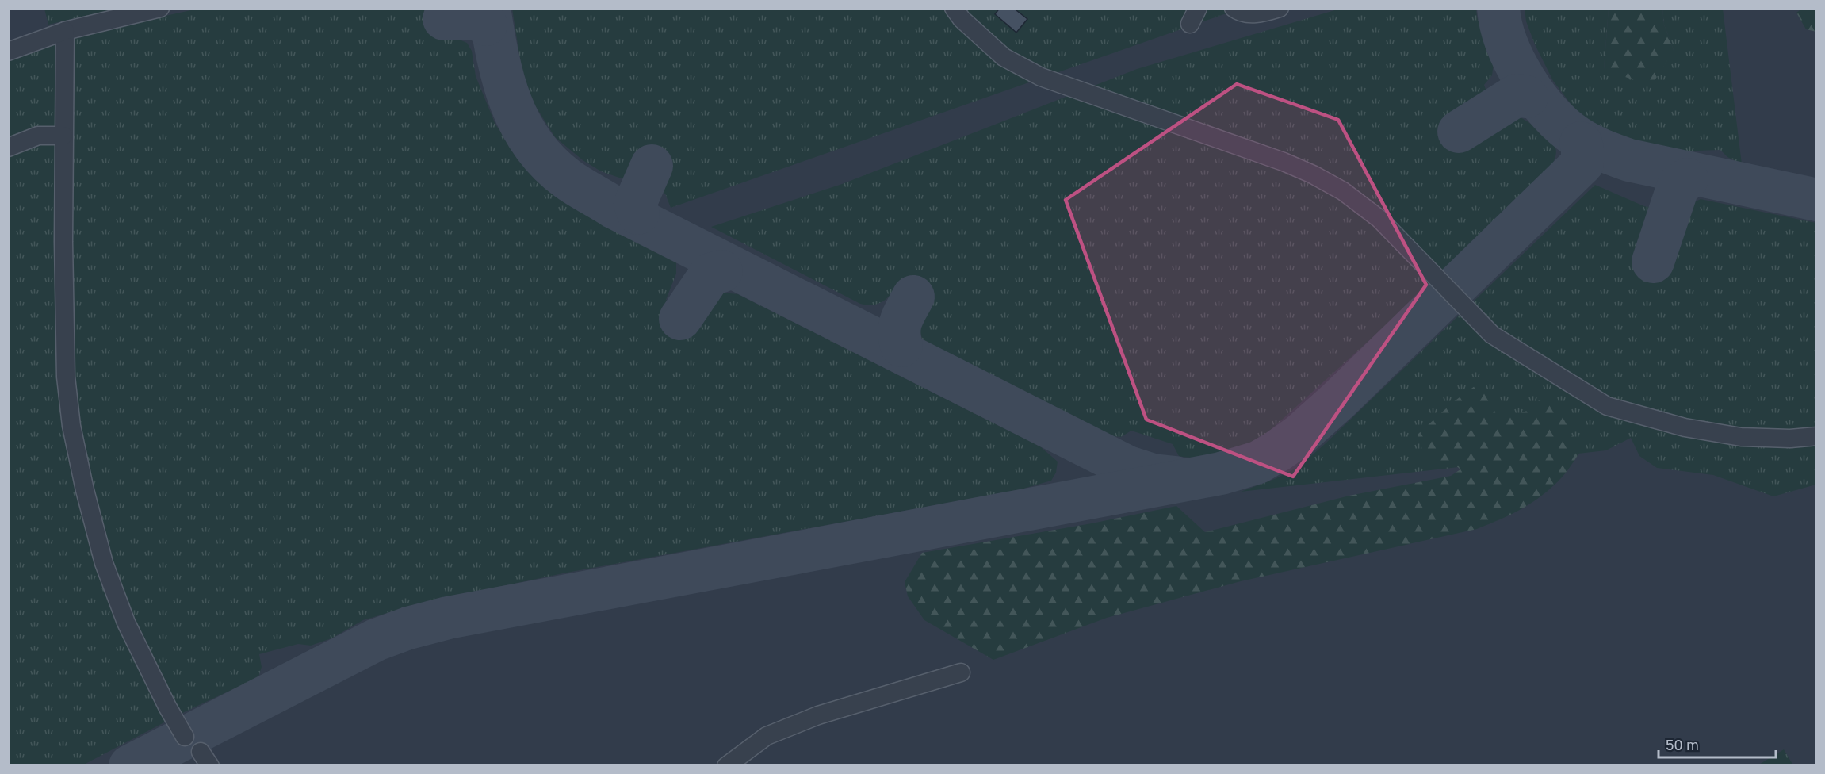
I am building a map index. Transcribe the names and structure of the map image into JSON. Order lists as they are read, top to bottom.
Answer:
{
  "scale_bar": "50 m"
}
